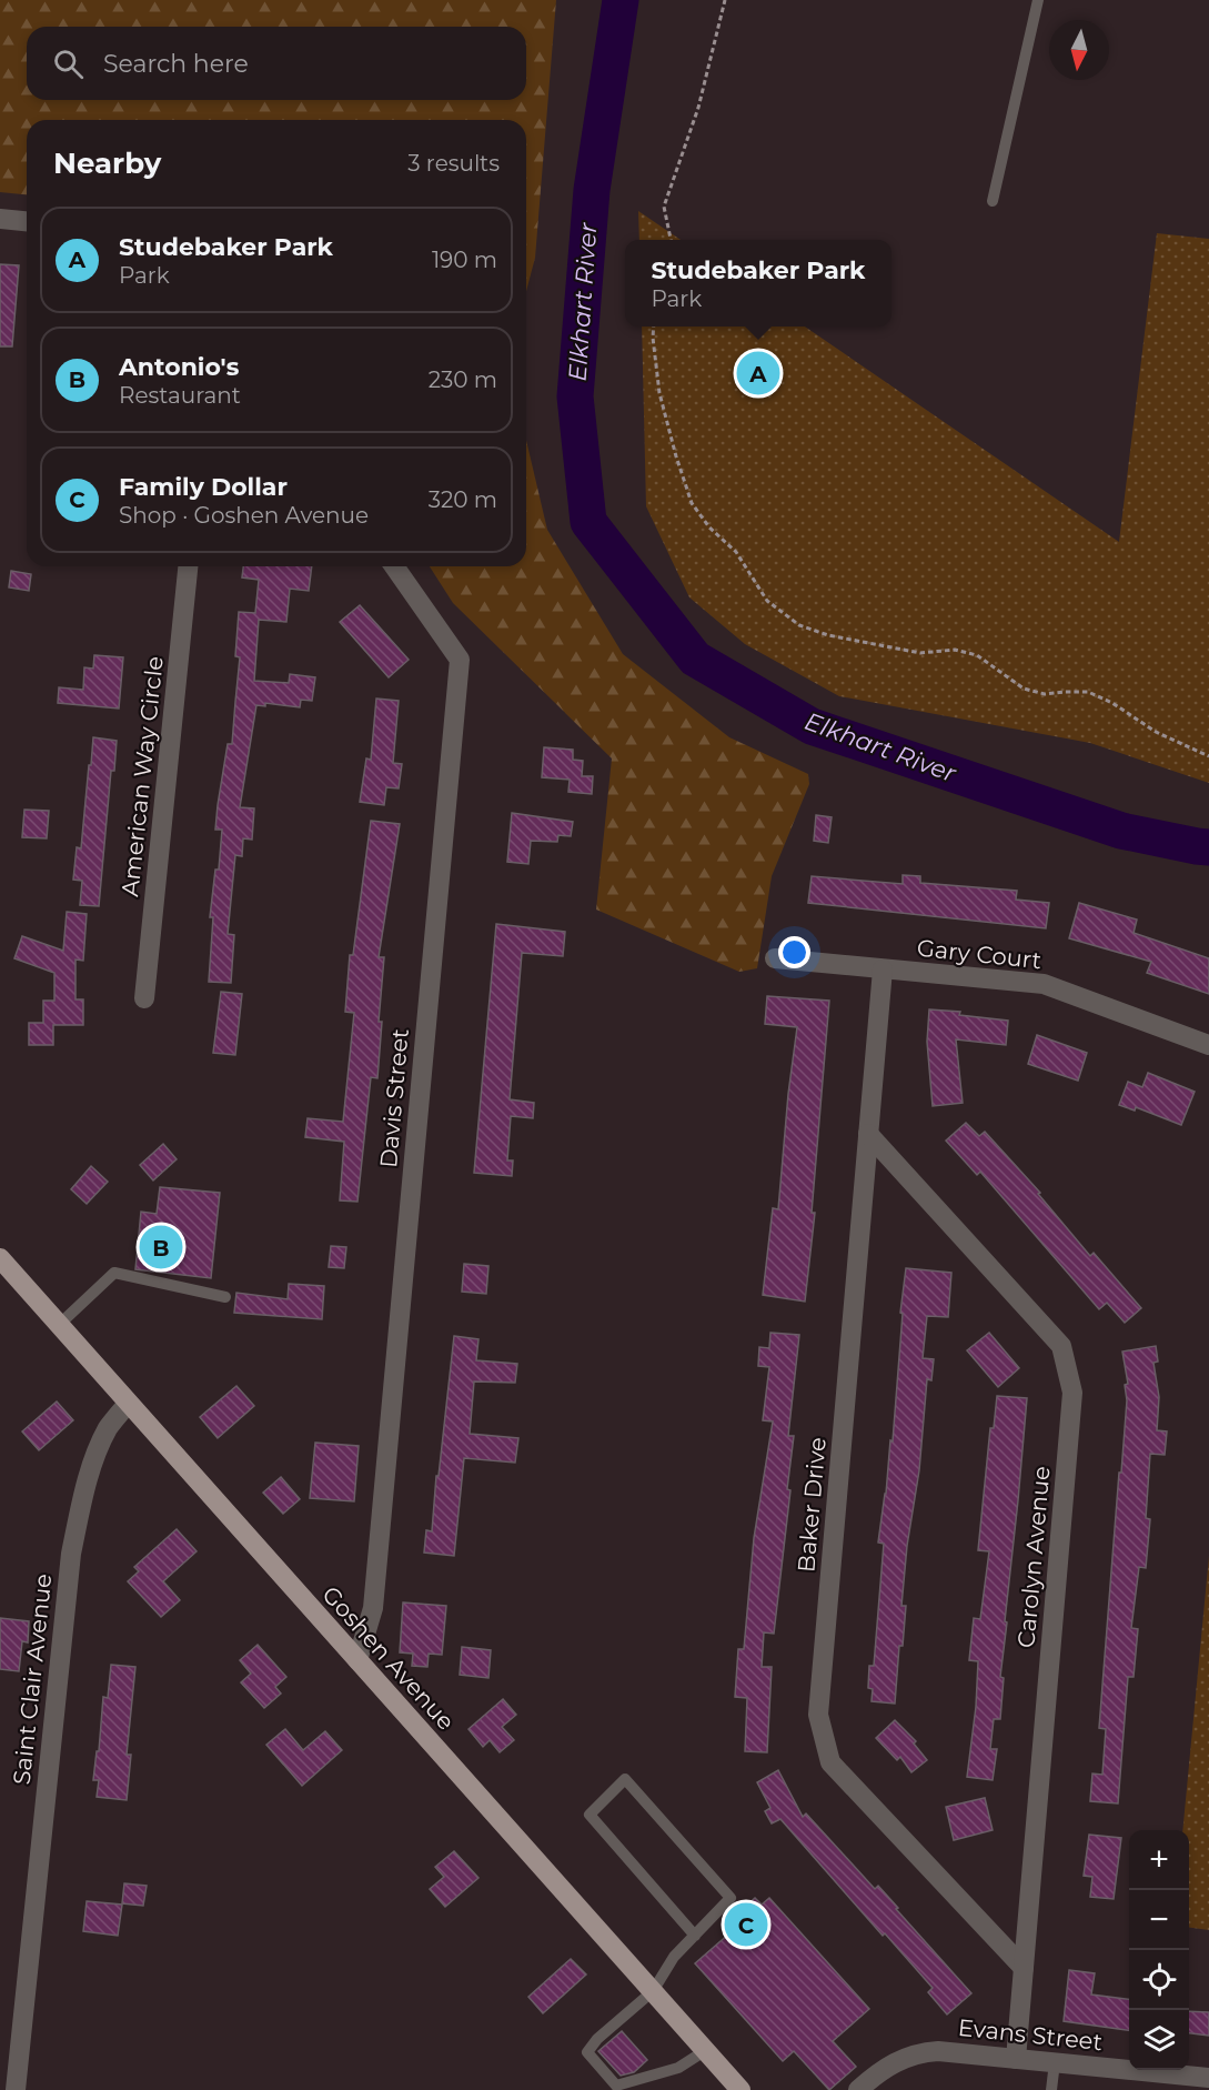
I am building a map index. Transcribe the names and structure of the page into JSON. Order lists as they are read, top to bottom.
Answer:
{
  "streets": {
    "main road": ["Goshen Avenue"],
    "street": [
      "American Way Circle",
      "Gary Court",
      "Davis Street",
      "Baker Drive",
      "Carolyn Avenue",
      "Saint Clair Avenue",
      "Evans Street"
    ]
  },
  "crossings": [
    ["Gary Court", "Baker Drive"],
    ["Davis Street", "Goshen Avenue"],
    ["Baker Drive", "Carolyn Avenue"],
    ["Carolyn Avenue", "Evans Street"],
    ["Goshen Avenue", "Saint Clair Avenue"]
  ],
  "water": ["Elkhart River"],
  "north": "bottom",
  "page": {
    "search": "Search here",
    "heading": ["Nearby", "3 results"],
    "list": [
      {
        "mark": "A",
        "name": "Studebaker Park",
        "note": "Park",
        "value": "190 m"
      },
      {
        "mark": "B",
        "name": "Antonio's",
        "note": "Restaurant",
        "value": "230 m"
      },
      {
        "mark": "C",
        "name": "Family Dollar",
        "note": "Shop · Goshen Avenue",
        "value": "320 m"
      }
    ],
    "popup": ["Studebaker Park", "Park"],
    "pins": ["A", "B", "C"],
    "map_buttons": ["+", "−"]
  }
}
